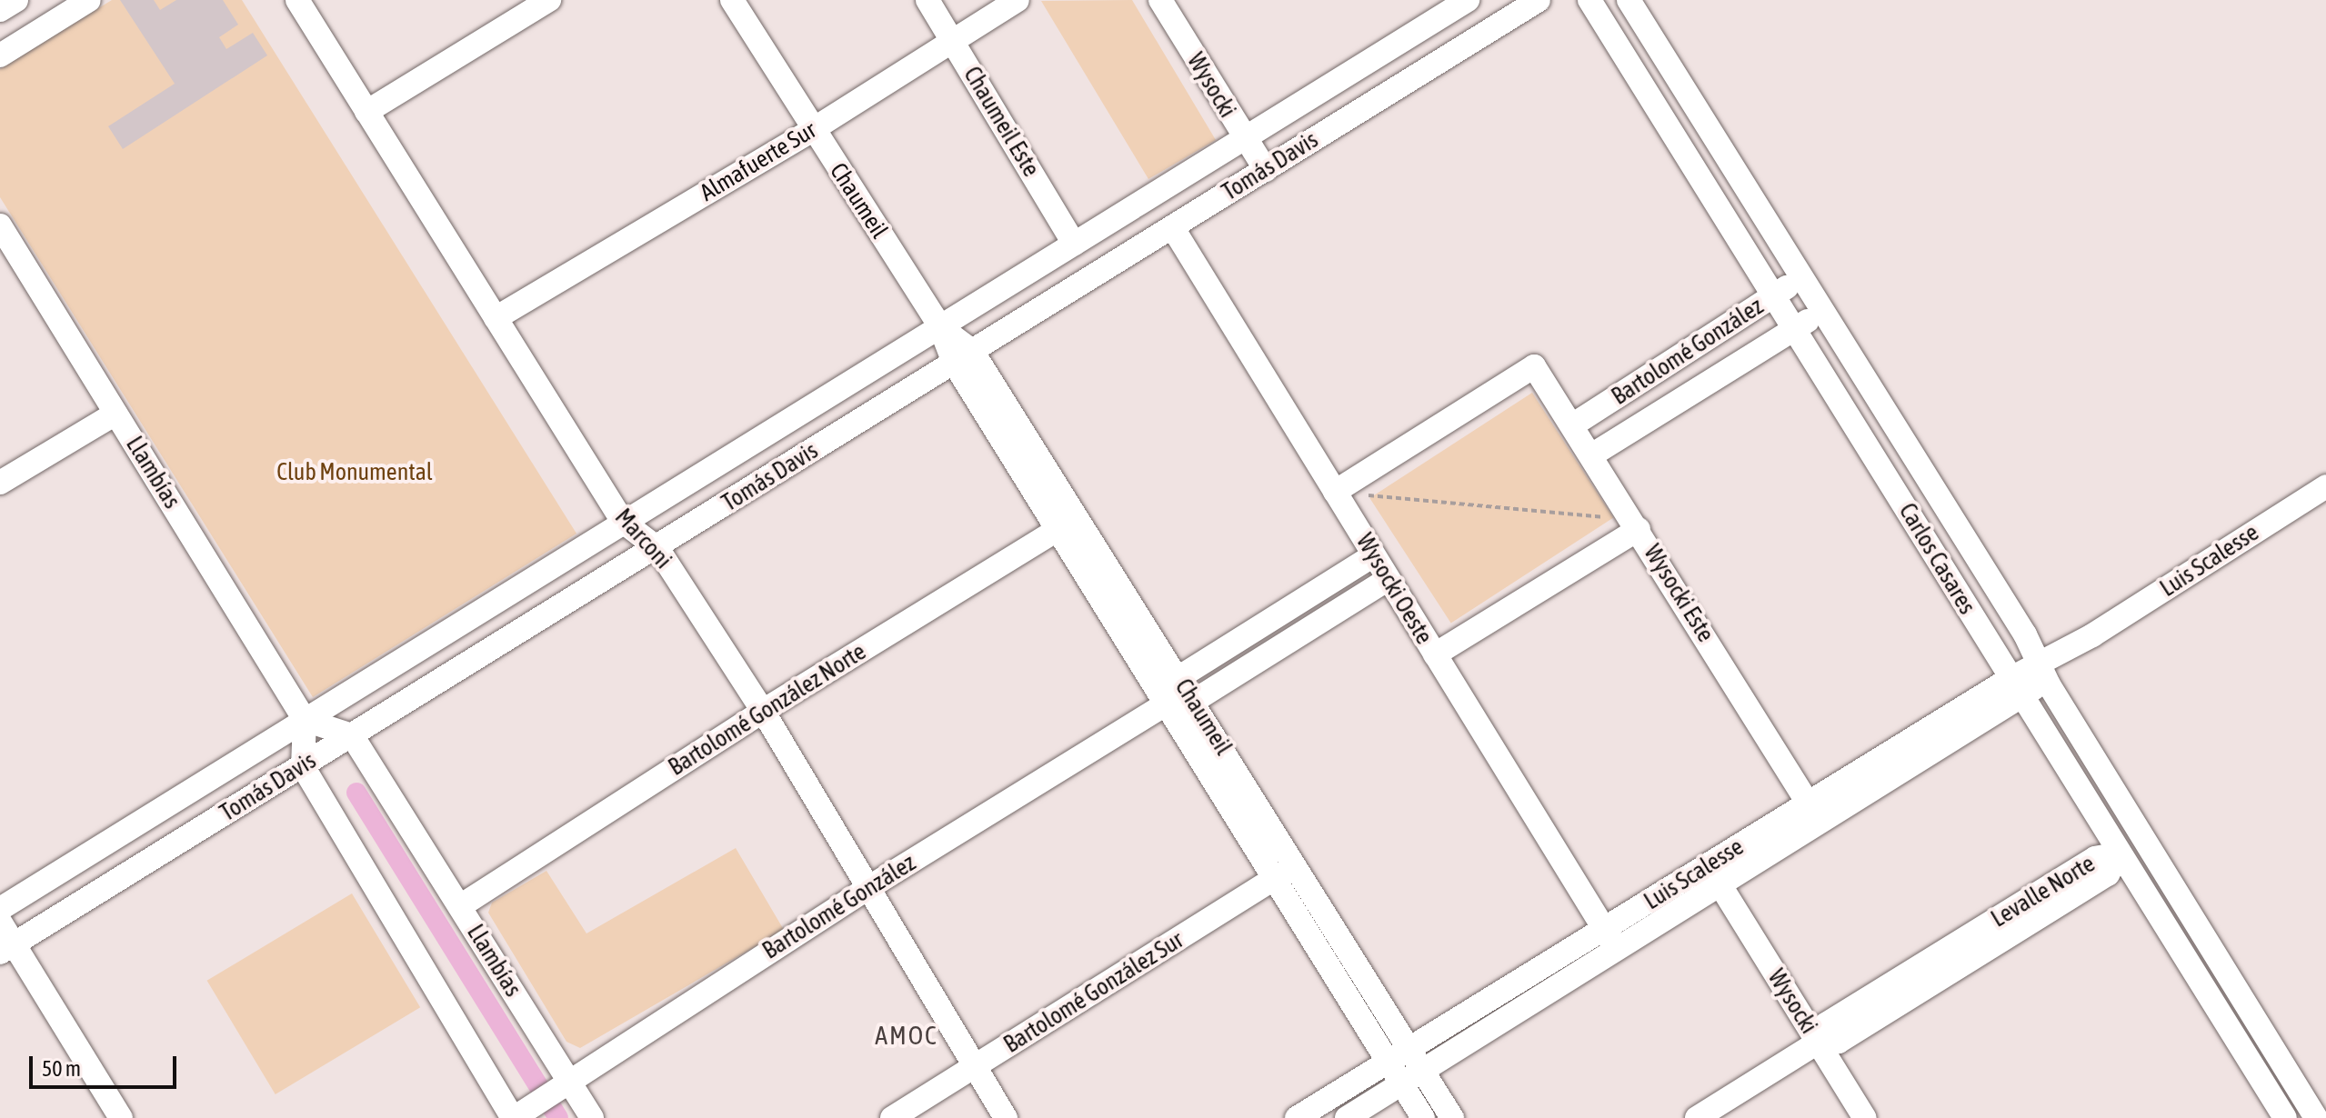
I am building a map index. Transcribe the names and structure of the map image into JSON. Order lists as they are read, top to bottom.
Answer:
{
  "streets": {
    "street": [
      "Wysocki",
      "Chaumeil Este",
      "Almafuerte Sur",
      "Tomás Davis",
      "Chaumeil",
      "Bartolomé González",
      "Llambías",
      "Marconi",
      "Carlos Casares",
      "Luis Scalesse",
      "Wysocki Oeste",
      "Wysocki Este",
      "Bartolomé González Norte",
      "Levalle Norte",
      "Bartolomé González Sur"
    ]
  },
  "crossings": [
    ["Wysocki", "Tomás Davis"],
    ["Wysocki", "Luis Scalesse"],
    ["Wysocki", "Levalle Norte"],
    ["Chaumeil Este", "Almafuerte Sur"],
    ["Chaumeil Este", "Tomás Davis"],
    ["Almafuerte Sur", "Chaumeil"],
    ["Almafuerte Sur", "Marconi"],
    ["Tomás Davis", "Chaumeil"],
    ["Tomás Davis", "Llambías"],
    ["Tomás Davis", "Marconi"],
    ["Tomás Davis", "Wysocki Oeste"],
    ["Chaumeil", "Bartolomé González"],
    ["Chaumeil", "Luis Scalesse"],
    ["Chaumeil", "Bartolomé González Norte"],
    ["Chaumeil", "Bartolomé González Sur"],
    ["Bartolomé González", "Llambías"],
    ["Bartolomé González", "Marconi"],
    ["Bartolomé González", "Carlos Casares"],
    ["Bartolomé González", "Wysocki Oeste"],
    ["Bartolomé González", "Wysocki Este"],
    ["Llambías", "Bartolomé González Norte"],
    ["Marconi", "Bartolomé González Norte"],
    ["Marconi", "Bartolomé González Sur"],
    ["Carlos Casares", "Luis Scalesse"],
    ["Carlos Casares", "Levalle Norte"],
    ["Luis Scalesse", "Wysocki Oeste"],
    ["Luis Scalesse", "Wysocki Este"],
    ["Wysocki Oeste", "Wysocki Este"]
  ],
  "districts": ["AMOC"],
  "parks": ["Club Monumental"],
  "scale_bar": "50 m"
}
